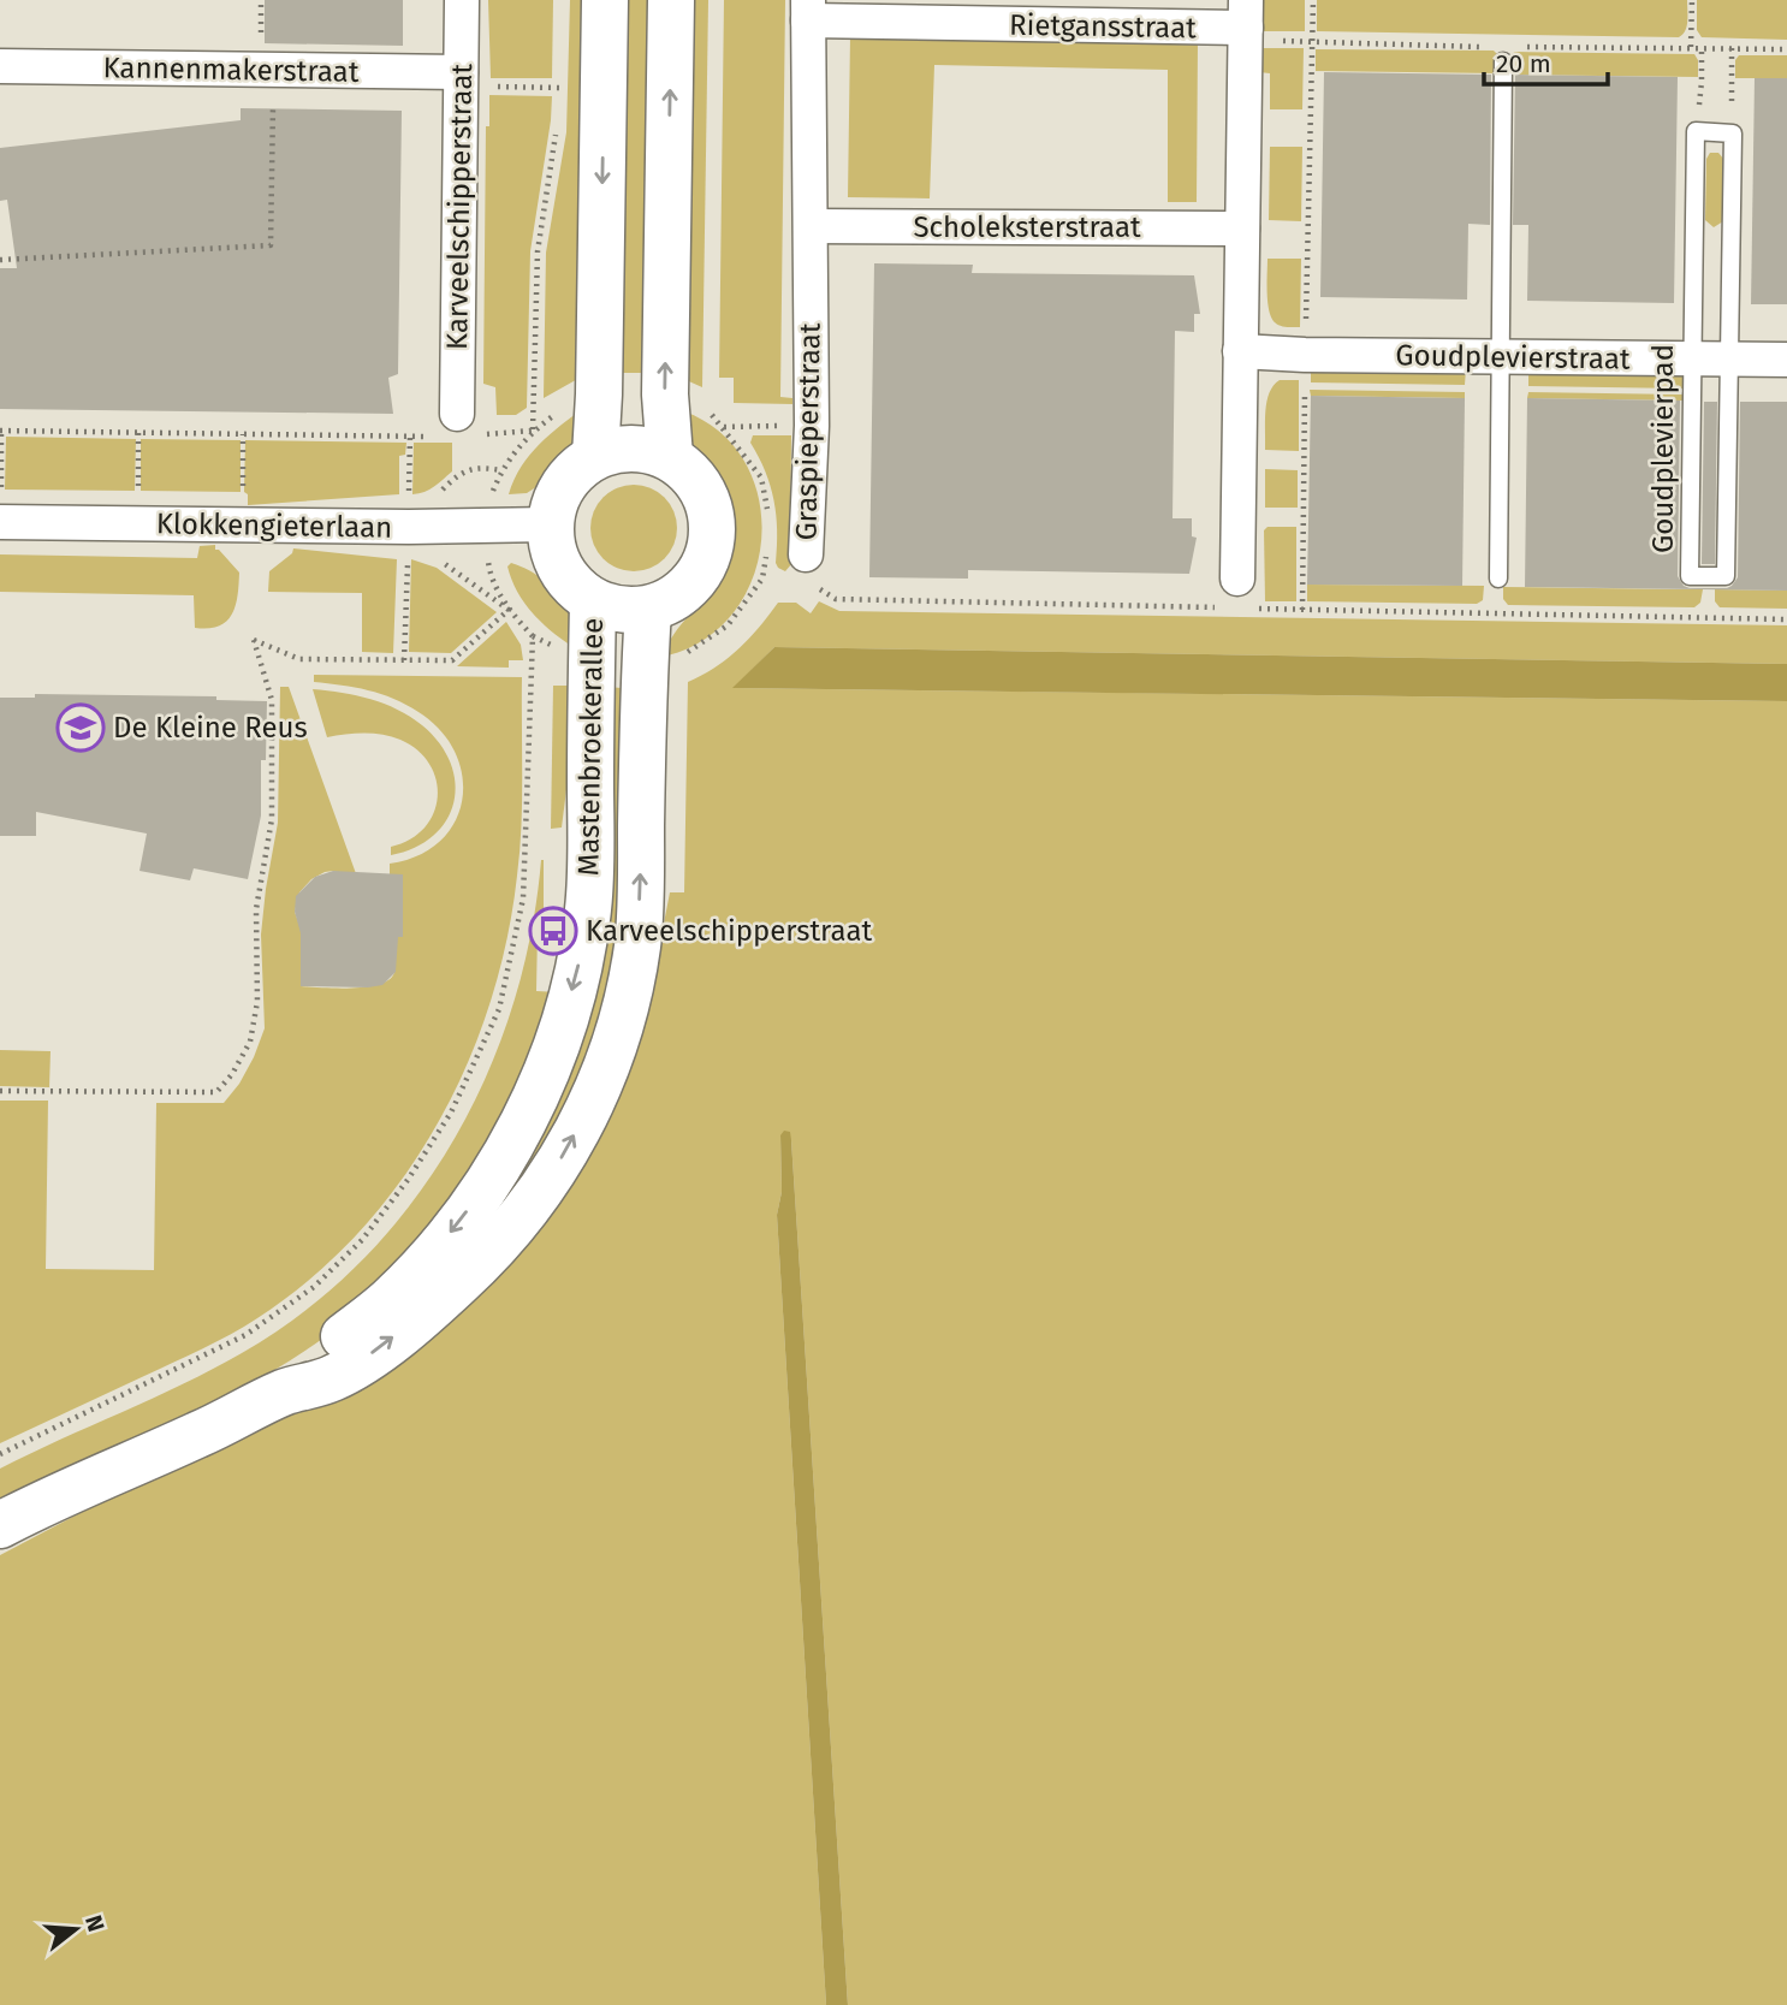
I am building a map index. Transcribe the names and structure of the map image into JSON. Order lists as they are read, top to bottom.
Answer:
{
  "streets": {
    "main road": ["Mastenbroekerallee"],
    "street": [
      "Rietgansstraat",
      "Kannenmakerstraat",
      "Karveelschipperstraat",
      "Scholeksterstraat",
      "Goudplevierstraat",
      "Graspieperstraat",
      "Klokkengieterlaan"
    ],
    "lane": ["Goudplevierpad"]
  },
  "crossings": [
    ["Rietgansstraat", "Graspieperstraat"],
    ["Kannenmakerstraat", "Karveelschipperstraat"],
    ["Scholeksterstraat", "Graspieperstraat"],
    ["Goudplevierstraat", "Goudplevierpad"],
    ["Klokkengieterlaan", "Mastenbroekerallee"]
  ],
  "places": {
    "school or university": ["De Kleine Reus"],
    "bus stop": ["Karveelschipperstraat"]
  },
  "scale_bar": "20 m",
  "north": "right"
}
